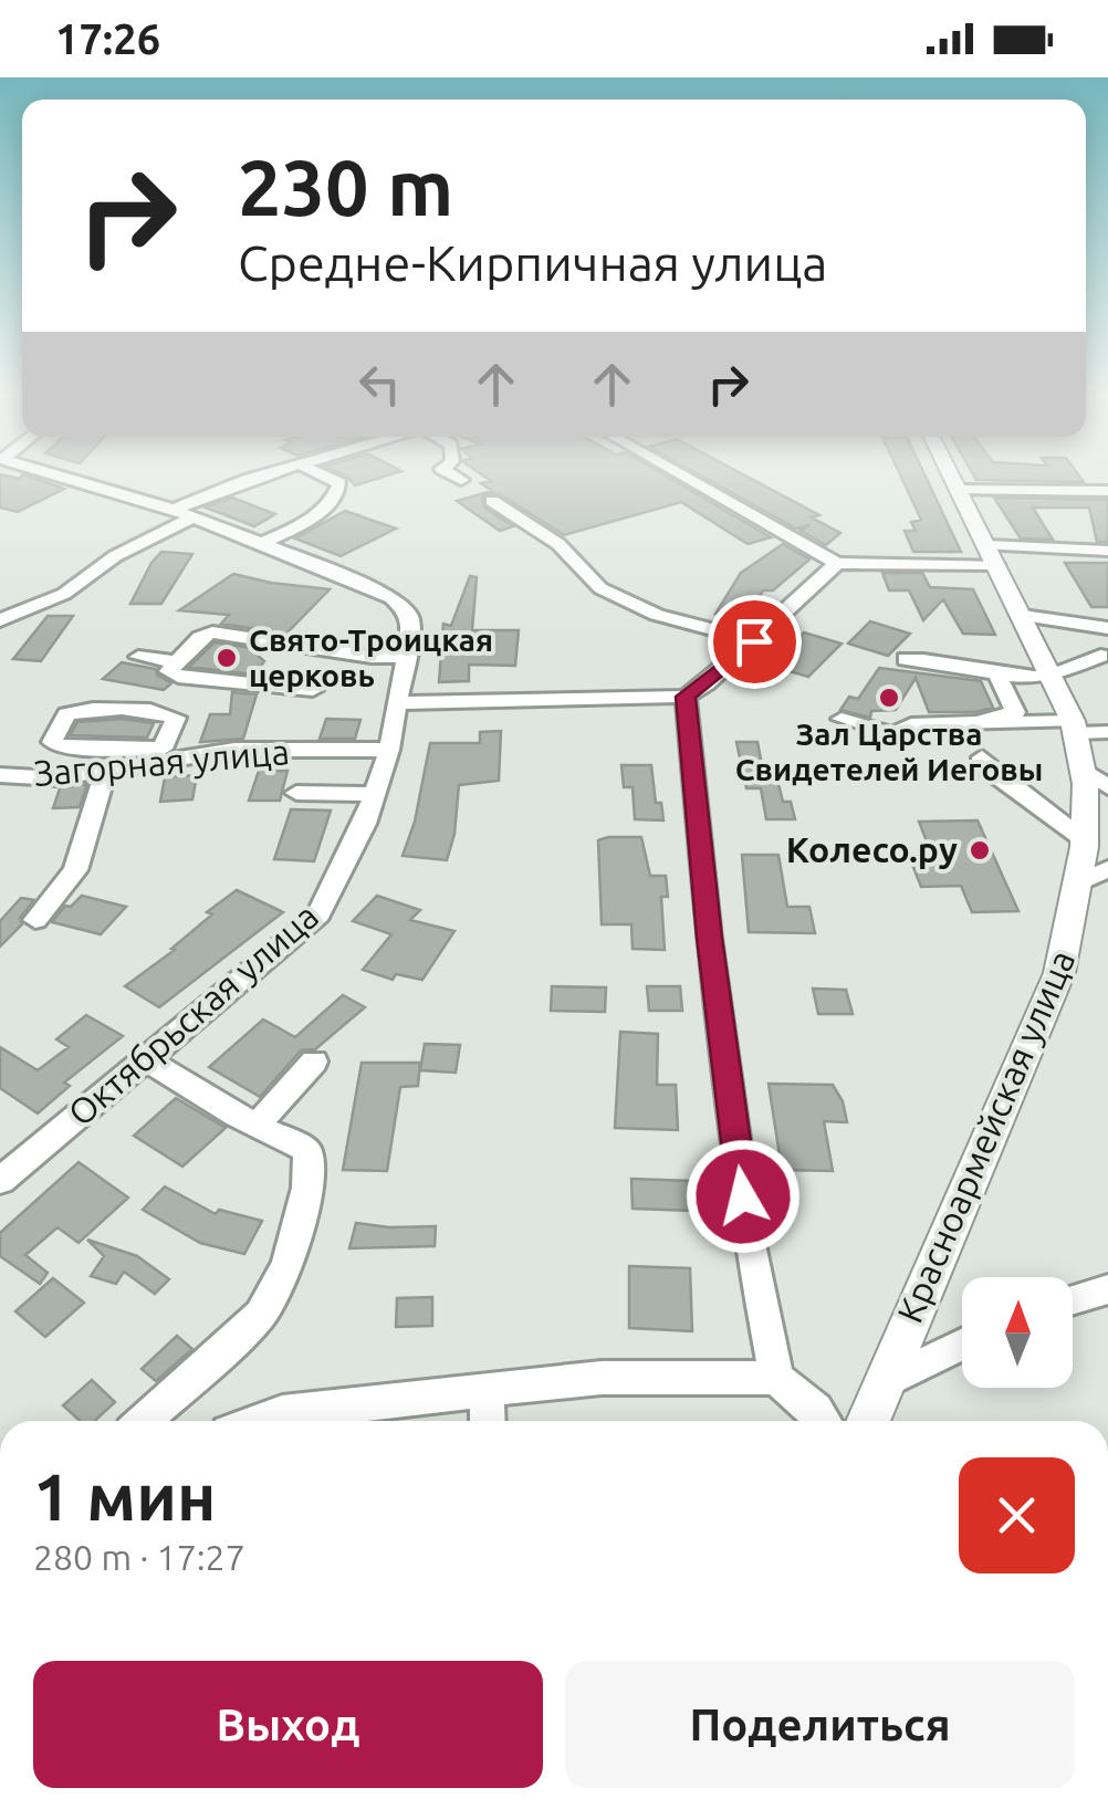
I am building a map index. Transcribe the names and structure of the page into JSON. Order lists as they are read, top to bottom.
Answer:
{
  "streets": {
    "main road": ["Красноармейская улица"],
    "street": ["Загорная улица", "Октябрьская улица"]
  },
  "crossings": [
    ["Загорная улица", "Октябрьская улица"]
  ],
  "places": ["Свято-Троицкая церковь", "Зал Царства Свидетелей Иеговы", "Колесо.ру"],
  "north": "top",
  "page": {
    "status": "17:26",
    "turn": ["230 m", "Средне-Кирпичная улица"],
    "heading": ["1 мин", "280 m · 17:27"],
    "buttons": ["Выход", "Поделиться"]
  }
}
